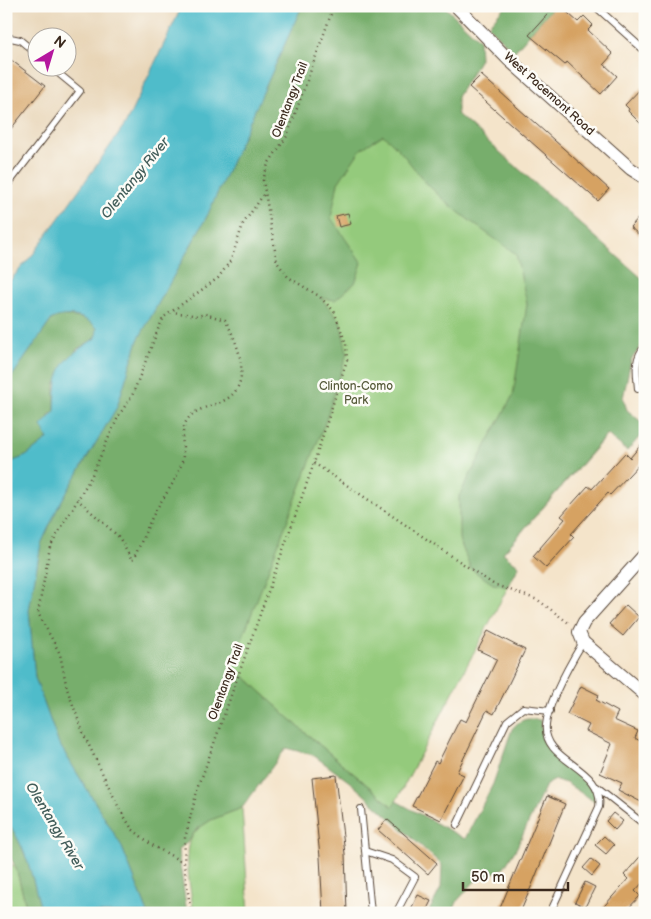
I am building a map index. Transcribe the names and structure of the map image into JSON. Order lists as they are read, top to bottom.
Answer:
{
  "streets": {
    "street": ["West Pacemont Road"],
    "path": ["Olentangy Trail"]
  },
  "water": ["Olentangy River"],
  "parks": ["Clinton-Como Park"],
  "scale_bar": "50 m",
  "north": "top right"
}
